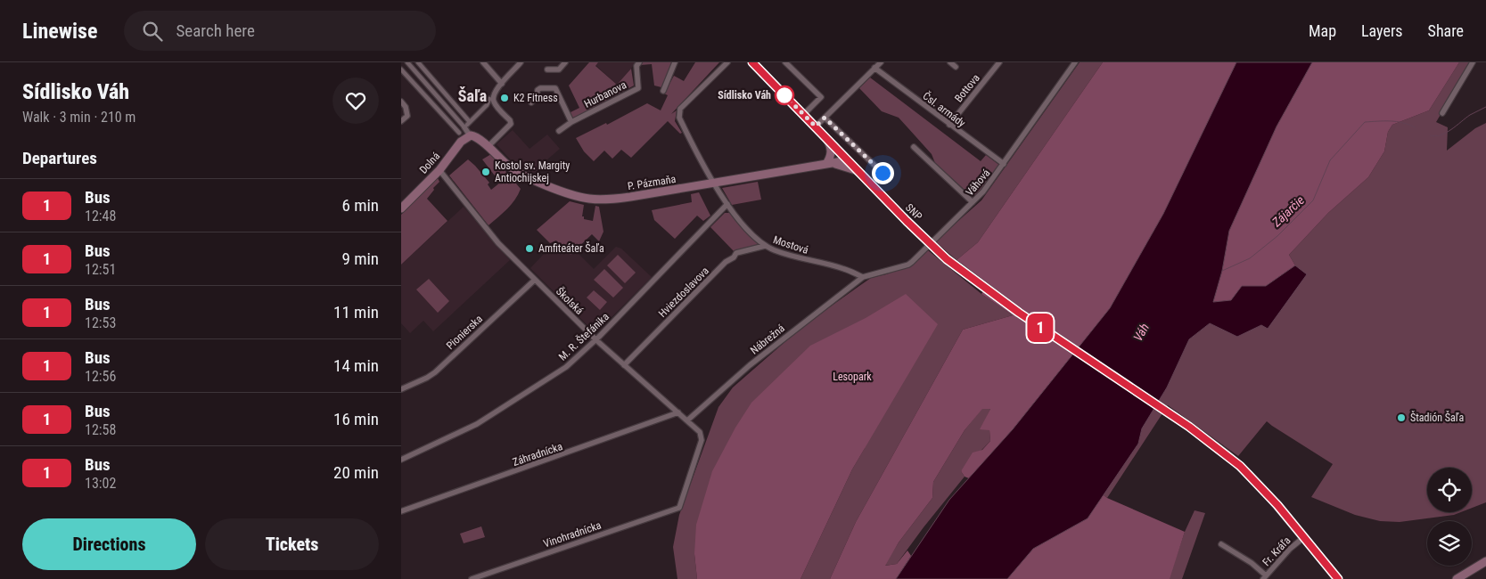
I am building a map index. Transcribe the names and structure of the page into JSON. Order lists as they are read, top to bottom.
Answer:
{
  "streets": {
    "main road": ["Dolná", "P. Pázmaňa", "SNP"],
    "street": [
      "Bottova",
      "Hurbanova",
      "Čsl. armády",
      "Váhová",
      "Mostová",
      "Hviezdoslavova",
      "Školská",
      "Pionierska",
      "M. R. Štefánika",
      "Nábrežná",
      "Záhradnícka",
      "Vinohradnícka",
      "Fr. Kráľa"
    ]
  },
  "crossings": [
    ["Bottova", "Čsl. armády"],
    ["Čsl. armády", "Váhová"],
    ["Dolná", "P. Pázmaňa"],
    ["Dolná", "Školská"],
    ["P. Pázmaňa", "SNP"],
    ["P. Pázmaňa", "Mostová"],
    ["Váhová", "Mostová"],
    ["Váhová", "Nábrežná"],
    ["SNP", "Fr. Kráľa"],
    ["Mostová", "Hviezdoslavova"],
    ["Mostová", "M. R. Štefánika"],
    ["Mostová", "Nábrežná"],
    ["Hviezdoslavova", "Školská"],
    ["Školská", "Pionierska"],
    ["Školská", "M. R. Štefánika"],
    ["Školská", "Nábrežná"],
    ["Školská", "Záhradnícka"],
    ["Školská", "Vinohradnícka"]
  ],
  "districts": ["Šaľa"],
  "water": ["Zájarčie", "Váh"],
  "parks": ["Lesopark"],
  "places": [
    "Sídlisko Váh",
    "K2 Fitness",
    "Kostol sv. Margity Antiochijskej",
    "Amfiteáter Šaľa",
    "Štadión Šaľa"
  ],
  "lines": ["bus line 1"],
  "page": {
    "header": "Linewise",
    "search": "Search here",
    "nav": ["Map", "Layers", "Share"],
    "heading": [
      ["Sídlisko Váh", "Walk · 3 min · 210 m"],
      "Departures"
    ],
    "on_map": "1",
    "list": [
      {
        "mark": "1",
        "name": "Bus",
        "note": "12:48",
        "value": "6 min"
      },
      {
        "mark": "1",
        "name": "Bus",
        "note": "12:51",
        "value": "9 min"
      },
      {
        "mark": "1",
        "name": "Bus",
        "note": "12:53",
        "value": "11 min"
      },
      {
        "mark": "1",
        "name": "Bus",
        "note": "12:56",
        "value": "14 min"
      },
      {
        "mark": "1",
        "name": "Bus",
        "note": "12:58",
        "value": "16 min"
      },
      {
        "mark": "1",
        "name": "Bus",
        "note": "13:02",
        "value": "20 min"
      }
    ],
    "buttons": ["Directions", "Tickets"]
  }
}
